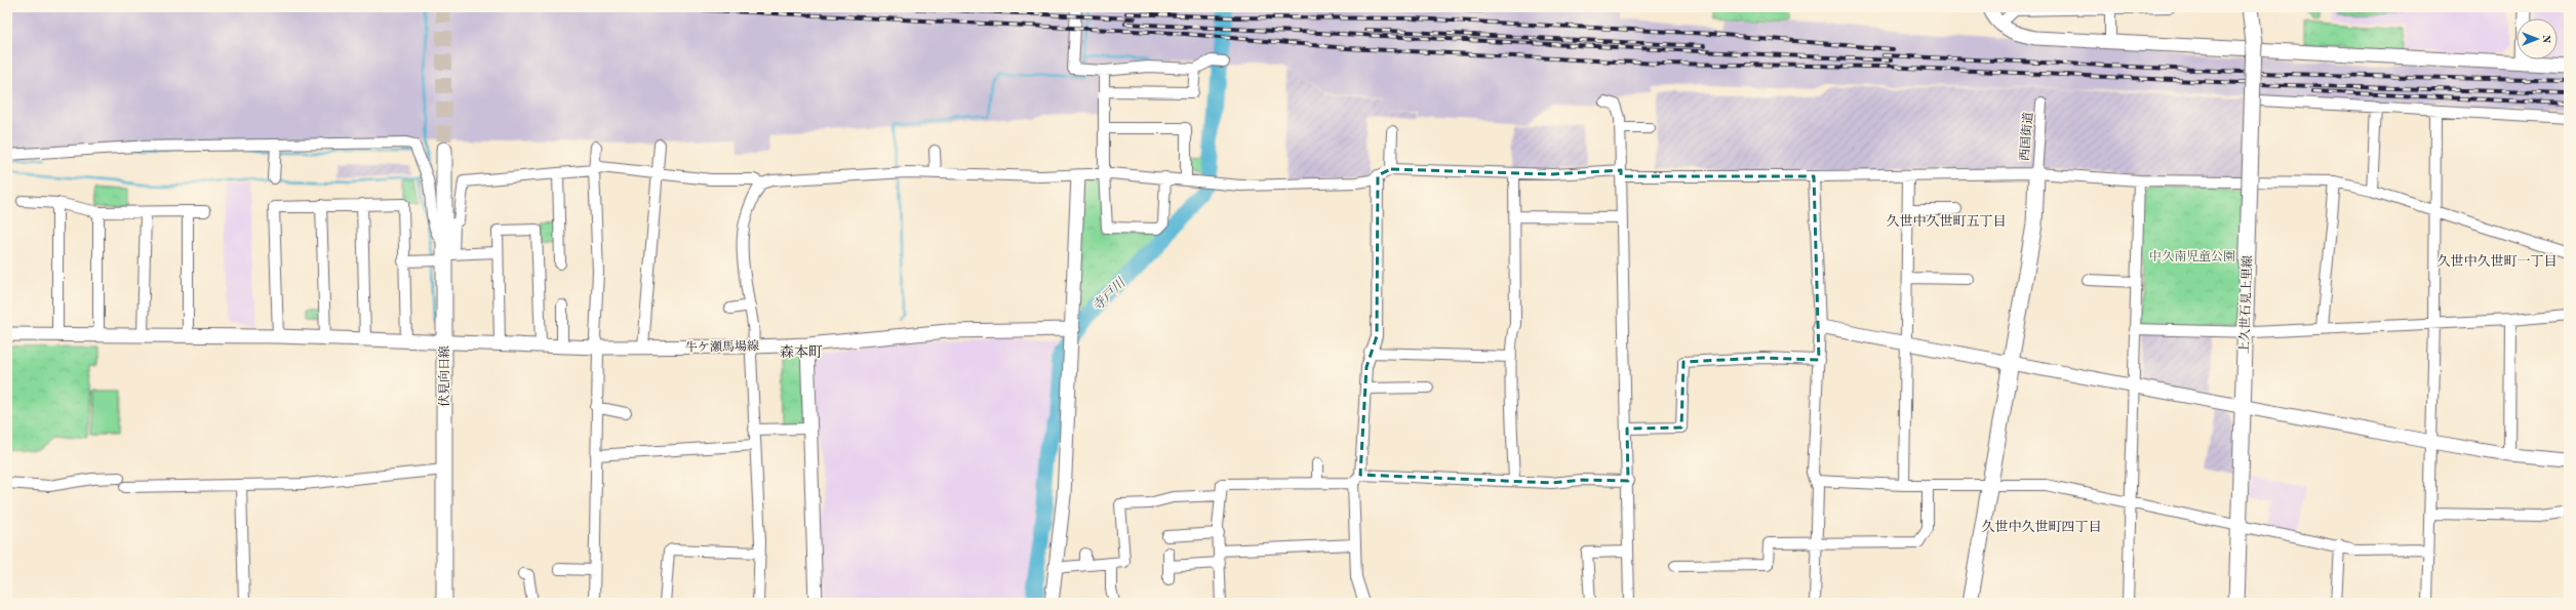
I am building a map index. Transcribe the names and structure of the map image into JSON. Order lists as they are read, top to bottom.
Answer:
{
  "streets": {
    "main road": ["上久世石見上里線", "伏見向日線"],
    "street": ["西国街道", "牛ケ瀬馬場線"]
  },
  "crossings": [
    ["牛ケ瀬馬場線", "伏見向日線"]
  ],
  "districts": [
    "久世中久世町五丁目",
    "久世中久世町一丁目",
    "森本町",
    "久世中久世町四丁目"
  ],
  "water": ["寺戸川"],
  "parks": ["中久南児童公園"],
  "north": "right"
}
